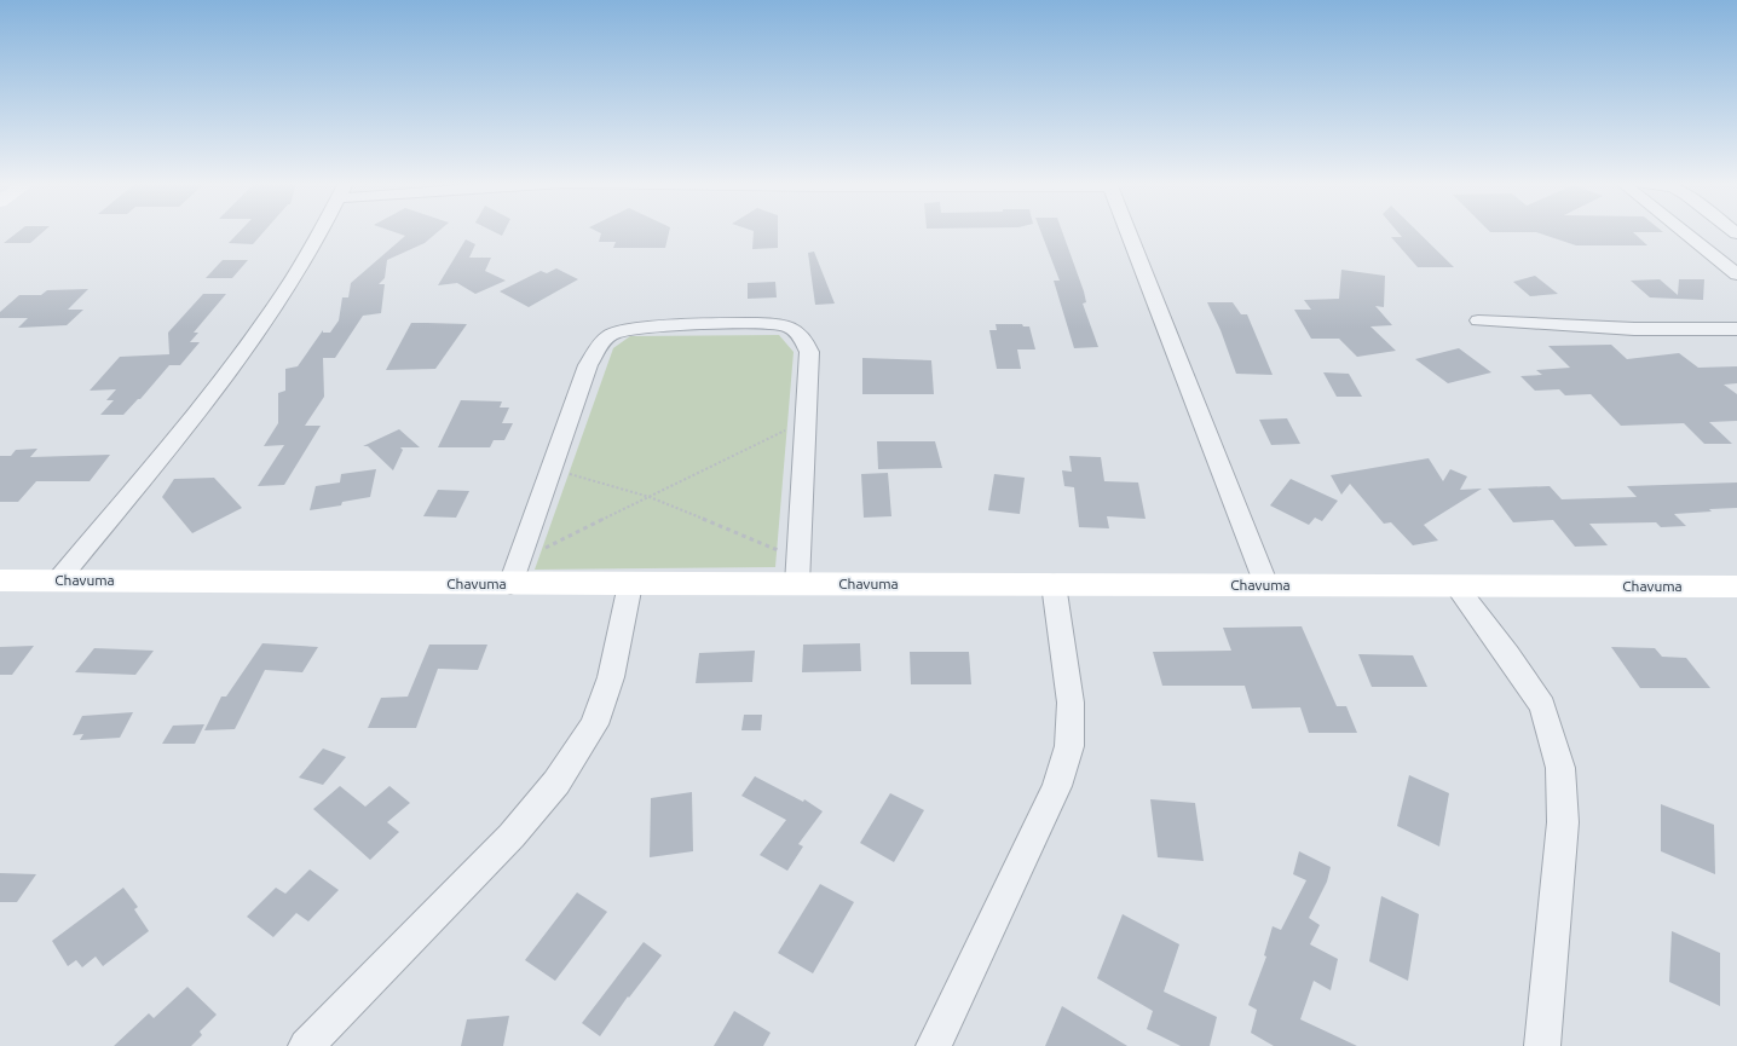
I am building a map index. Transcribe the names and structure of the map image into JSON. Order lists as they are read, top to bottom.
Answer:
{
  "streets": {
    "street": ["Chavuma"]
  }
}
